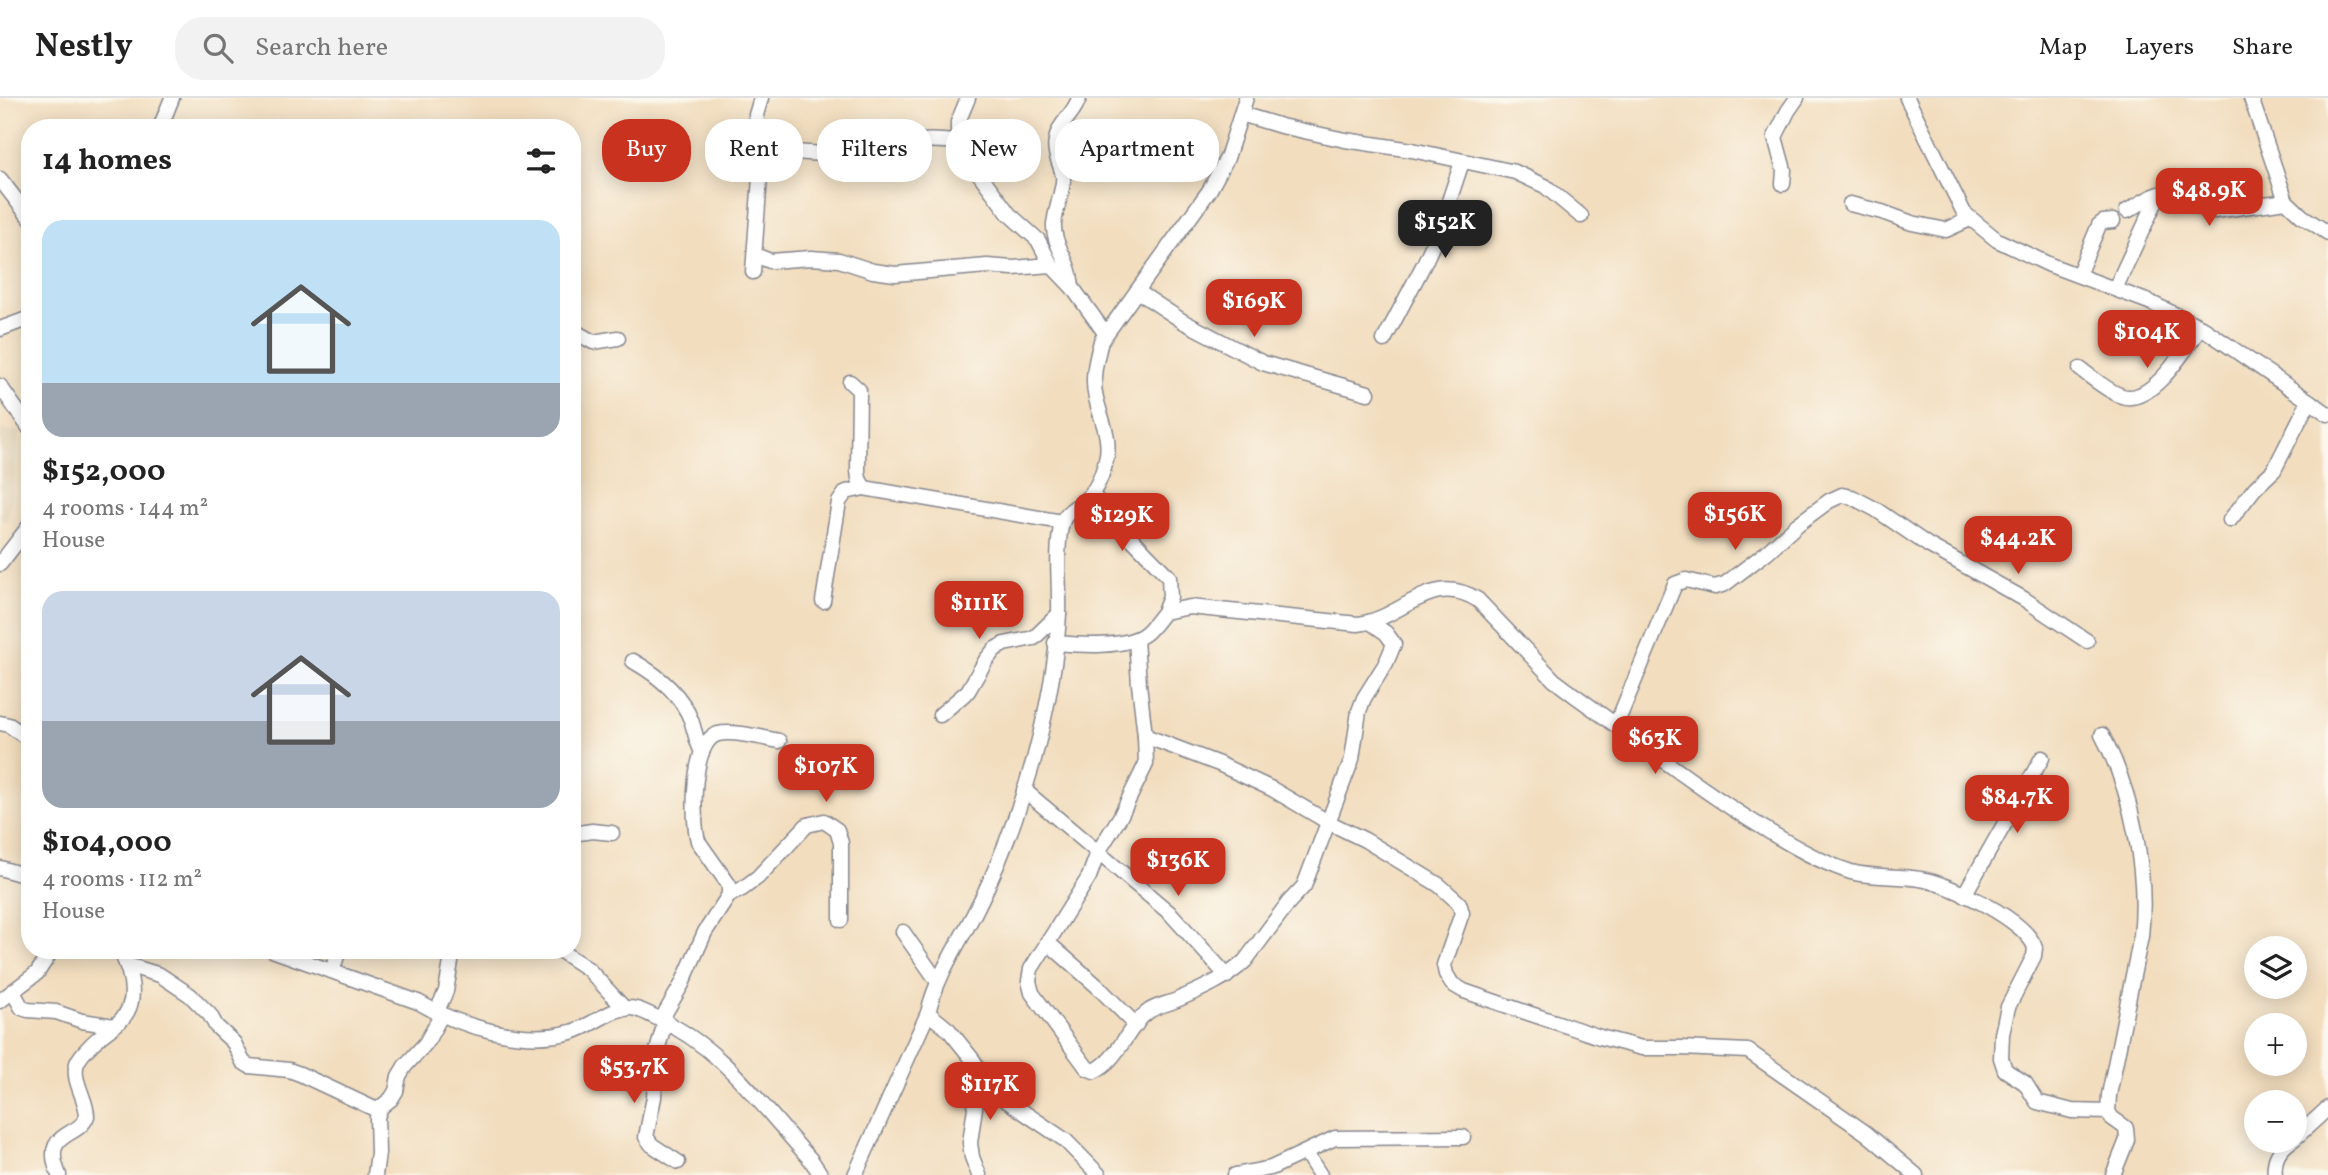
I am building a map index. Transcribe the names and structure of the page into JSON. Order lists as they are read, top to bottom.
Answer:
{
  "page": {
    "header": "Nestly",
    "search": "Search here",
    "nav": ["Map", "Layers", "Share"],
    "chip": [
      "Buy",
      "Rent",
      "Filters",
      "New",
      "Apartment"
    ],
    "heading": "14 homes",
    "price": [
      "$48.9K",
      "$152K",
      "$169K",
      "$104K",
      "$156K",
      "$129K",
      "$44.2K",
      "$111K",
      "$63K",
      "$107K",
      "$84.7K",
      "$136K",
      "$53.7K",
      "$117K"
    ],
    "list": [
      {
        "name": "$152,000",
        "note": "4 rooms · 144 m² · House"
      },
      {
        "name": "$104,000",
        "note": "4 rooms · 112 m² · House"
      }
    ],
    "map_buttons": ["+", "−"]
  }
}
